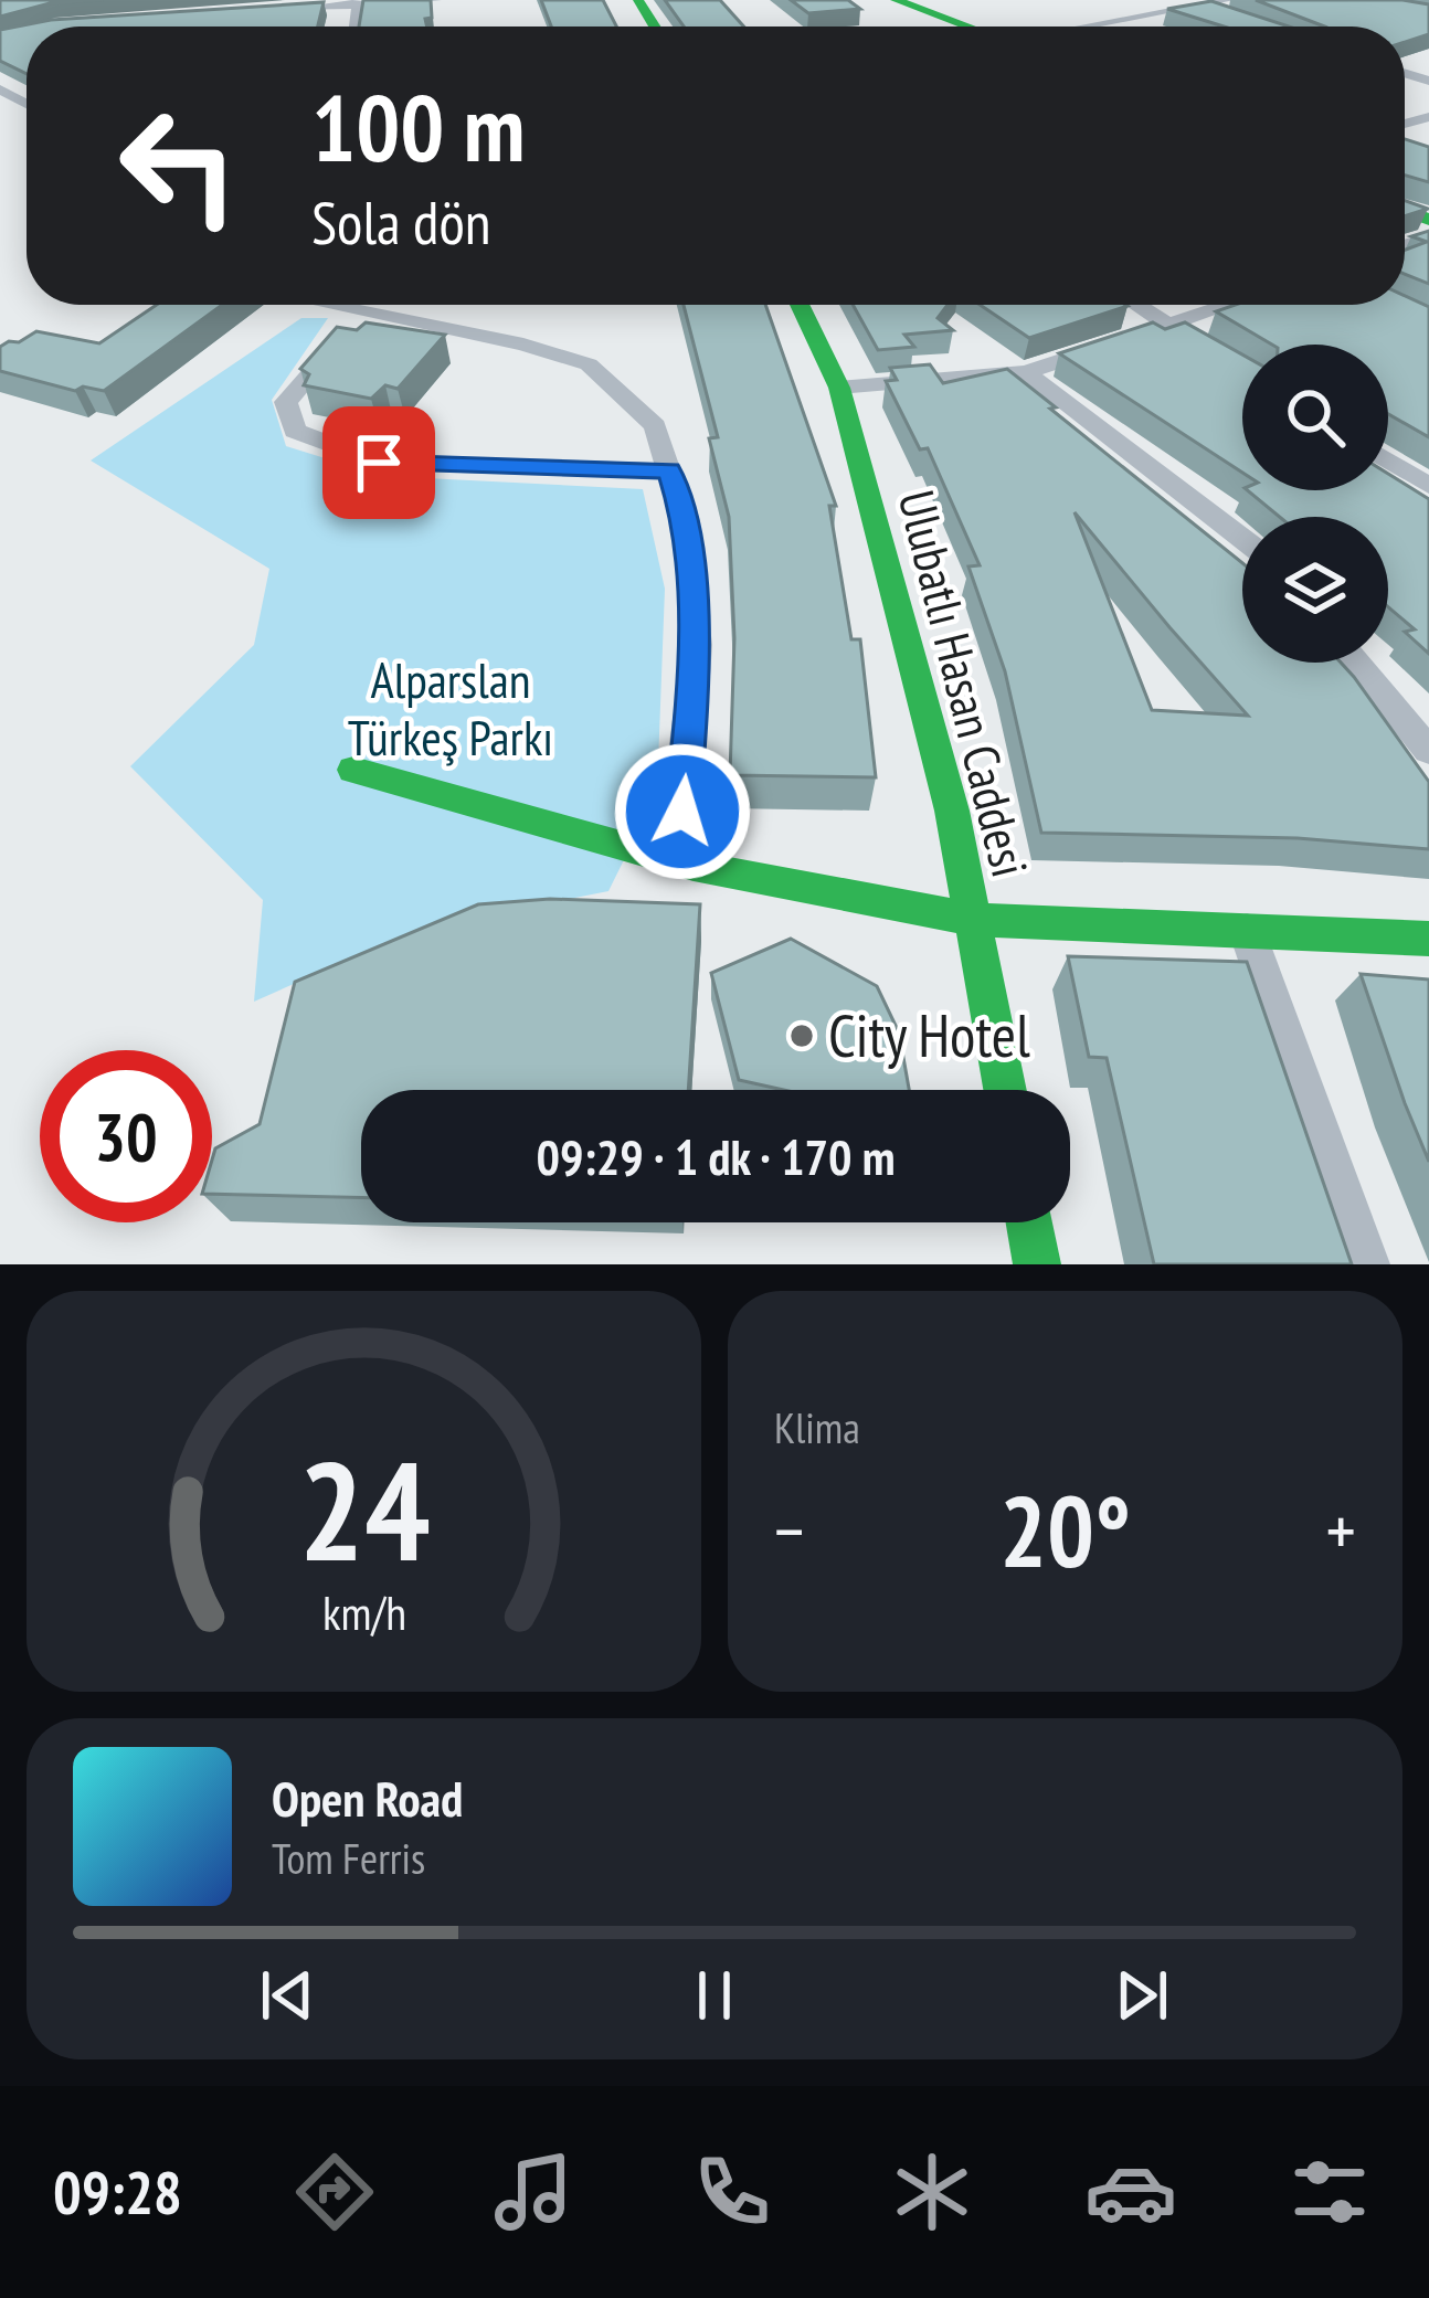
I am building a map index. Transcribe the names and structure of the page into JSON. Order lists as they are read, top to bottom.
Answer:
{
  "streets": {
    "street": ["Ulubatlı Hasan Caddesi"]
  },
  "parks": ["Alparslan Türkeş Parkı"],
  "places": ["City Hotel"],
  "page": {
    "turn": ["100 m", "Sola dön"],
    "limit": "30",
    "trip": "09:29 · 1 dk · 170 m",
    "tile": "Klima",
    "heat": ["−", "20°", "+"],
    "song": ["Open Road", "Tom Ferris"],
    "tabs": "09:28",
    "gauge": ["24", "km/h"]
  }
}
